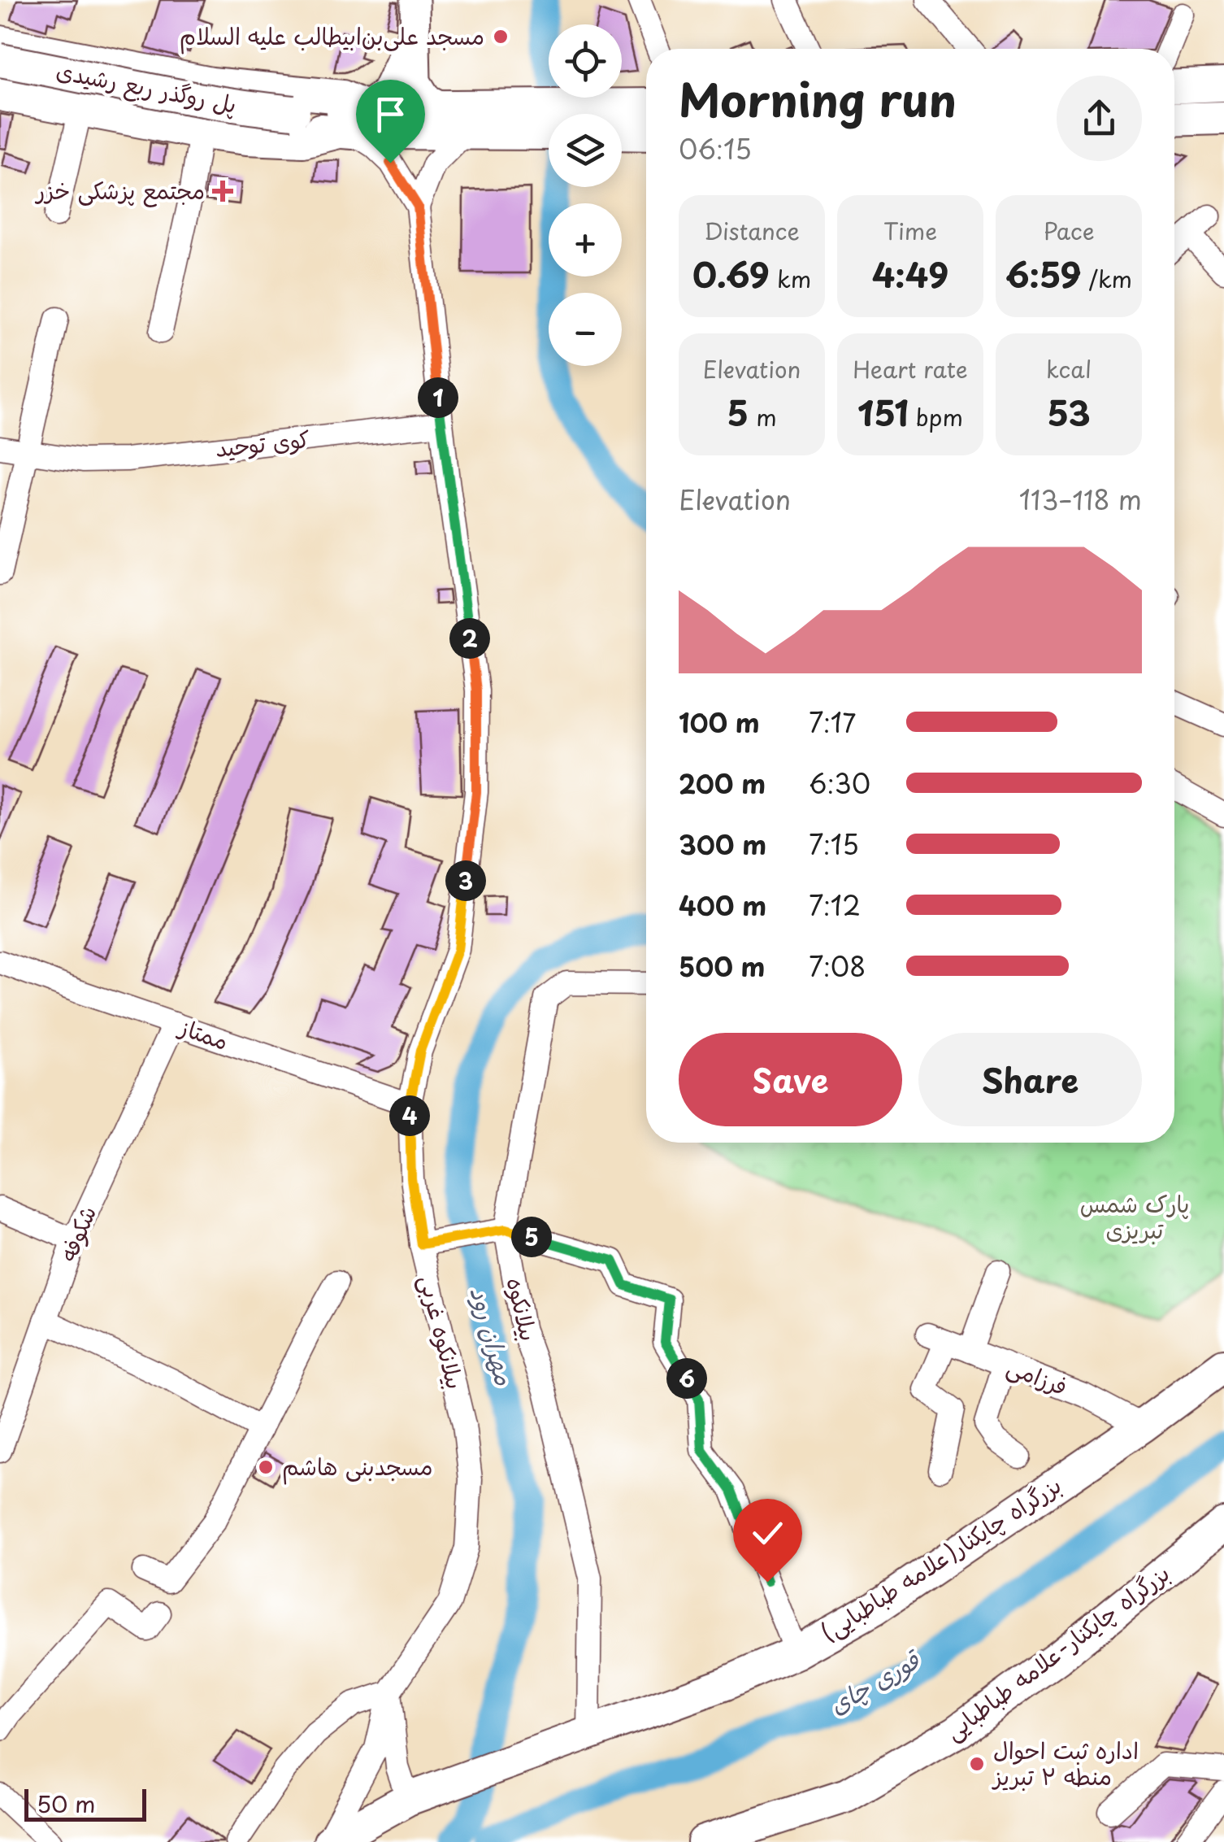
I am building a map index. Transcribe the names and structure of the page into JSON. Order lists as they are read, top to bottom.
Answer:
{
  "streets": {
    "highway": ["پل روگذر ربع رشیدی", "بزرگراه چایکنار(علامه طباطبایی)", "بزرگراه چایکنار-علامه طباطبایی"],
    "street": [
      "کوی توحید",
      "ممتاز",
      "شکوفه",
      "بیلانکوه",
      "بیلانکوه غربی",
      "فرزامی"
    ]
  },
  "crossings": [
    ["کوی توحید", "بیلانکوه غربی"],
    ["ممتاز", "شکوفه"],
    ["ممتاز", "بیلانکوه غربی"],
    ["بیلانکوه", "بزرگراه چایکنار(علامه طباطبایی)"],
    ["فرزامی", "بزرگراه چایکنار(علامه طباطبایی)"]
  ],
  "water": ["مهران رود", "قوری چای"],
  "parks": ["پارک شمس تبریزی"],
  "places": {
    "other": ["مسجد علی‌بن‌ابیطالب علیه السلام", "مسجدبنی هاشم", "اداره ثبت احوال منطه ۲ تبریز"],
    "health": ["مجتمع پزشکی خزر"]
  },
  "scale_bar": "50 m",
  "page": {
    "map_buttons": ["+", "−"],
    "heading": ["Morning run", "06:15"],
    "stats": [
      ["Distance", "0.69 km"],
      ["Time", "4:49"],
      ["Pace", "6:59 /km"],
      ["Elevation", "5 m"],
      ["Heart rate", "151 bpm"],
      ["kcal", "53"]
    ],
    "pins": [
      "1",
      "2",
      "3",
      "4",
      "5",
      "6"
    ],
    "chart": ["Elevation", "113–118 m"],
    "list": [
      {
        "name": "100 m",
        "note": "7:17"
      },
      {
        "name": "200 m",
        "note": "6:30"
      },
      {
        "name": "300 m",
        "note": "7:15"
      },
      {
        "name": "400 m",
        "note": "7:12"
      },
      {
        "name": "500 m",
        "note": "7:08"
      }
    ],
    "buttons": ["Save", "Share"],
    "scale": "50 m"
  }
}
